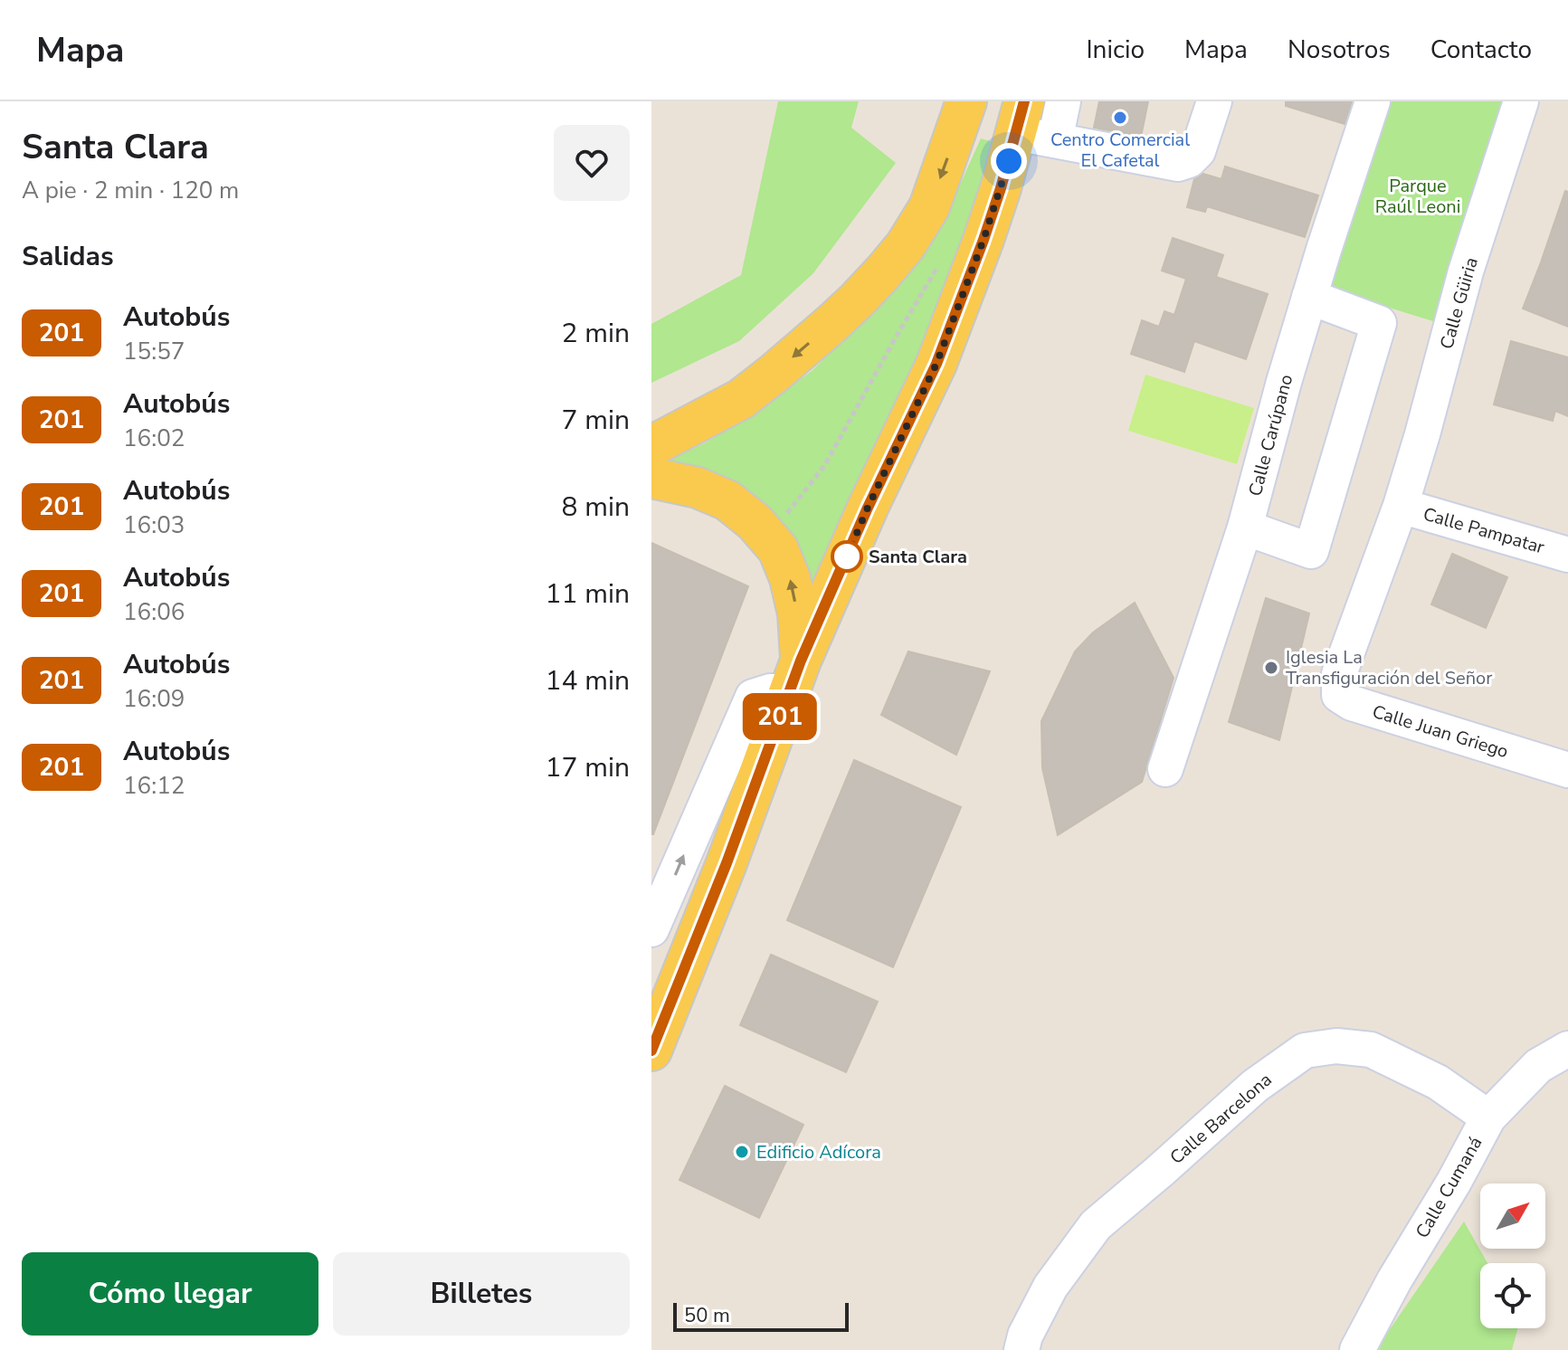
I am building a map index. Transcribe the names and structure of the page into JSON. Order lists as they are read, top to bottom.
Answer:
{
  "streets": {
    "street": [
      "Calle Güiria",
      "Calle Carúpano",
      "Calle Pampatar",
      "Calle Juan Griego",
      "Calle Barcelona",
      "Calle Cumaná"
    ]
  },
  "crossings": [
    ["Calle Güiria", "Calle Pampatar"],
    ["Calle Güiria", "Calle Juan Griego"],
    ["Calle Pampatar", "Calle Juan Griego"],
    ["Calle Barcelona", "Calle Cumaná"]
  ],
  "parks": ["Parque Raúl Leoni"],
  "places": [
    "Centro Comercial El Cafetal",
    "Santa Clara",
    "Iglesia La Transfiguración del Señor",
    "Edificio Adícora"
  ],
  "lines": ["bus line 201"],
  "scale_bar": "50 m",
  "north": "top right",
  "page": {
    "header": "Mapa",
    "nav": [
      "Inicio",
      "Mapa",
      "Nosotros",
      "Contacto"
    ],
    "heading": [
      ["Santa Clara", "A pie · 2 min · 120 m"],
      "Salidas"
    ],
    "on_map": "201",
    "list": [
      {
        "mark": "201",
        "name": "Autobús",
        "note": "15:57",
        "value": "2 min"
      },
      {
        "mark": "201",
        "name": "Autobús",
        "note": "16:02",
        "value": "7 min"
      },
      {
        "mark": "201",
        "name": "Autobús",
        "note": "16:03",
        "value": "8 min"
      },
      {
        "mark": "201",
        "name": "Autobús",
        "note": "16:06",
        "value": "11 min"
      },
      {
        "mark": "201",
        "name": "Autobús",
        "note": "16:09",
        "value": "14 min"
      },
      {
        "mark": "201",
        "name": "Autobús",
        "note": "16:12",
        "value": "17 min"
      }
    ],
    "buttons": ["Cómo llegar", "Billetes"],
    "scale": "50 m"
  }
}
